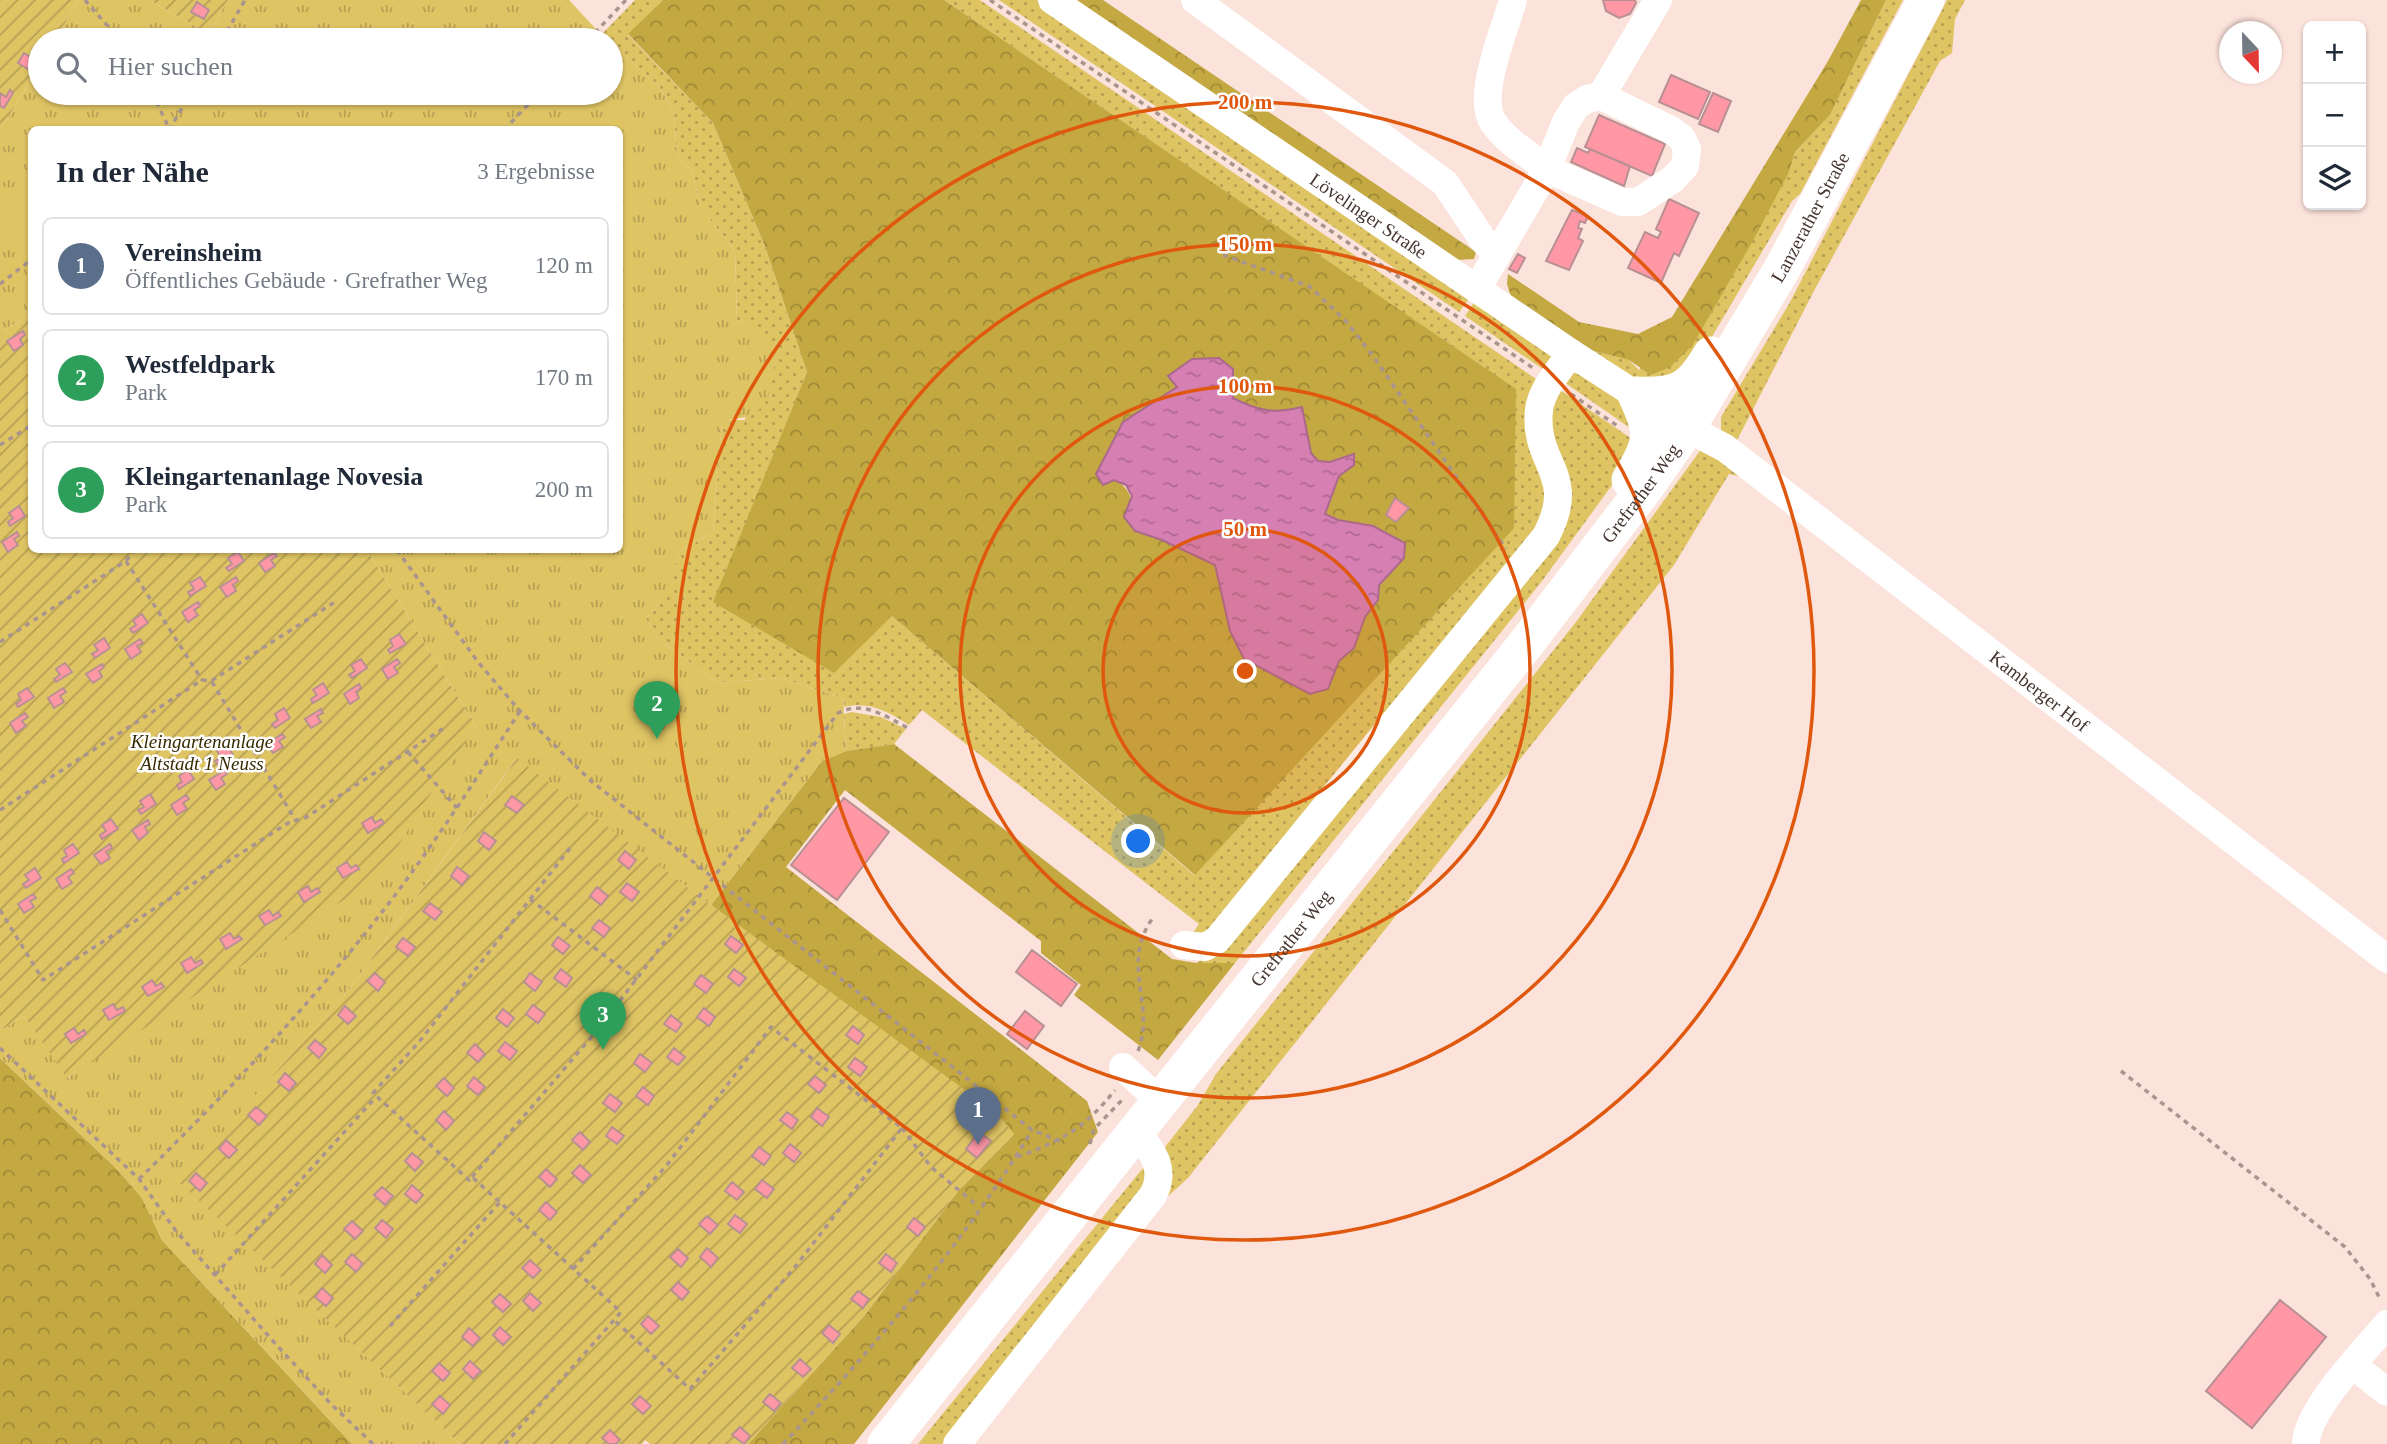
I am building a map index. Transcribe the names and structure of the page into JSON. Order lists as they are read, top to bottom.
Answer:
{
  "streets": {
    "main road": ["Lanzerather Straße", "Grefrather Weg"],
    "street": ["Lövelinger Straße", "Kamberger Hof"]
  },
  "crossings": [
    ["Lövelinger Straße", "Lanzerather Straße"],
    ["Lövelinger Straße", "Grefrather Weg"],
    ["Lövelinger Straße", "Kamberger Hof"],
    ["Lanzerather Straße", "Grefrather Weg"],
    ["Lanzerather Straße", "Kamberger Hof"],
    ["Grefrather Weg", "Kamberger Hof"]
  ],
  "parks": ["Kleingartenanlage Altstadt 1 Neuss"],
  "north": "bottom",
  "page": {
    "map_buttons": ["+", "−"],
    "search": "Hier suchen",
    "heading": ["In der Nähe", "3 Ergebnisse"],
    "list": [
      {
        "mark": "1",
        "name": "Vereinsheim",
        "note": "Öffentliches Gebäude · Grefrather Weg",
        "value": "120 m"
      },
      {
        "mark": "2",
        "name": "Westfeldpark",
        "note": "Park",
        "value": "170 m"
      },
      {
        "mark": "3",
        "name": "Kleingartenanlage Novesia",
        "note": "Park",
        "value": "200 m"
      }
    ],
    "pins": ["2", "3", "1"]
  },
  "rings": [
    "200 m",
    "150 m",
    "100 m",
    "50 m"
  ]
}
